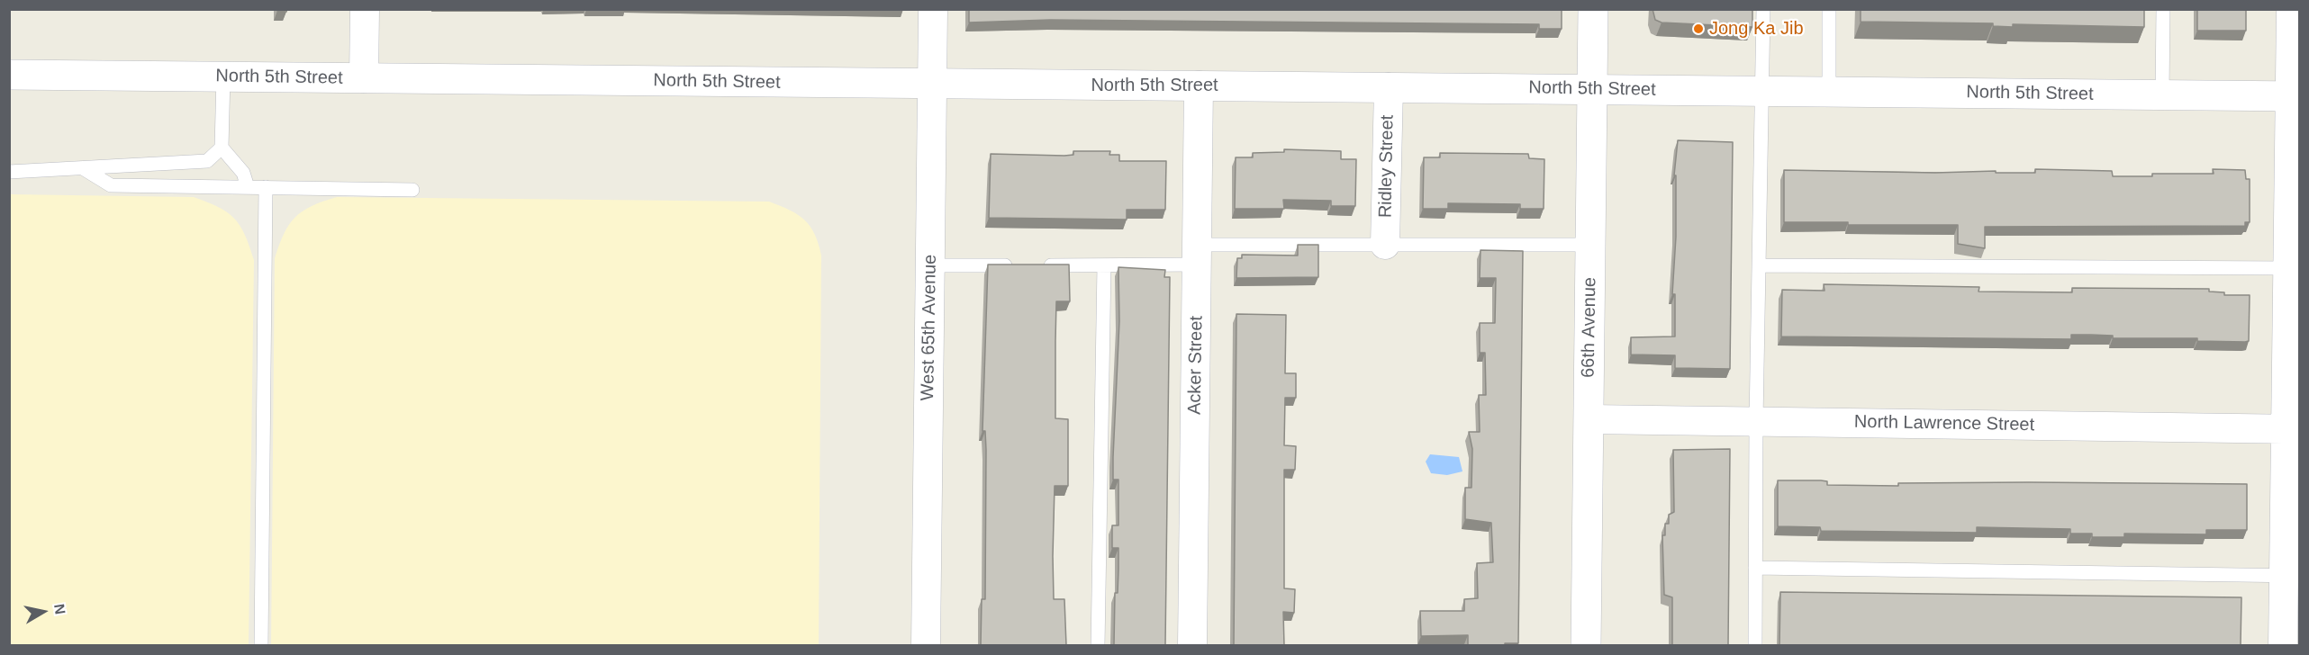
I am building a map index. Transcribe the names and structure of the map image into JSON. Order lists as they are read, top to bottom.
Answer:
{
  "streets": {
    "street": [
      "North 5th Street",
      "Ridley Street",
      "West 65th Avenue",
      "66th Avenue",
      "Acker Street",
      "North Lawrence Street"
    ]
  },
  "crossings": [
    ["North 5th Street", "Ridley Street"],
    ["North 5th Street", "West 65th Avenue"],
    ["North 5th Street", "66th Avenue"],
    ["North 5th Street", "Acker Street"],
    ["66th Avenue", "North Lawrence Street"]
  ],
  "places": ["Jong Ka Jib"],
  "north": "right"
}
